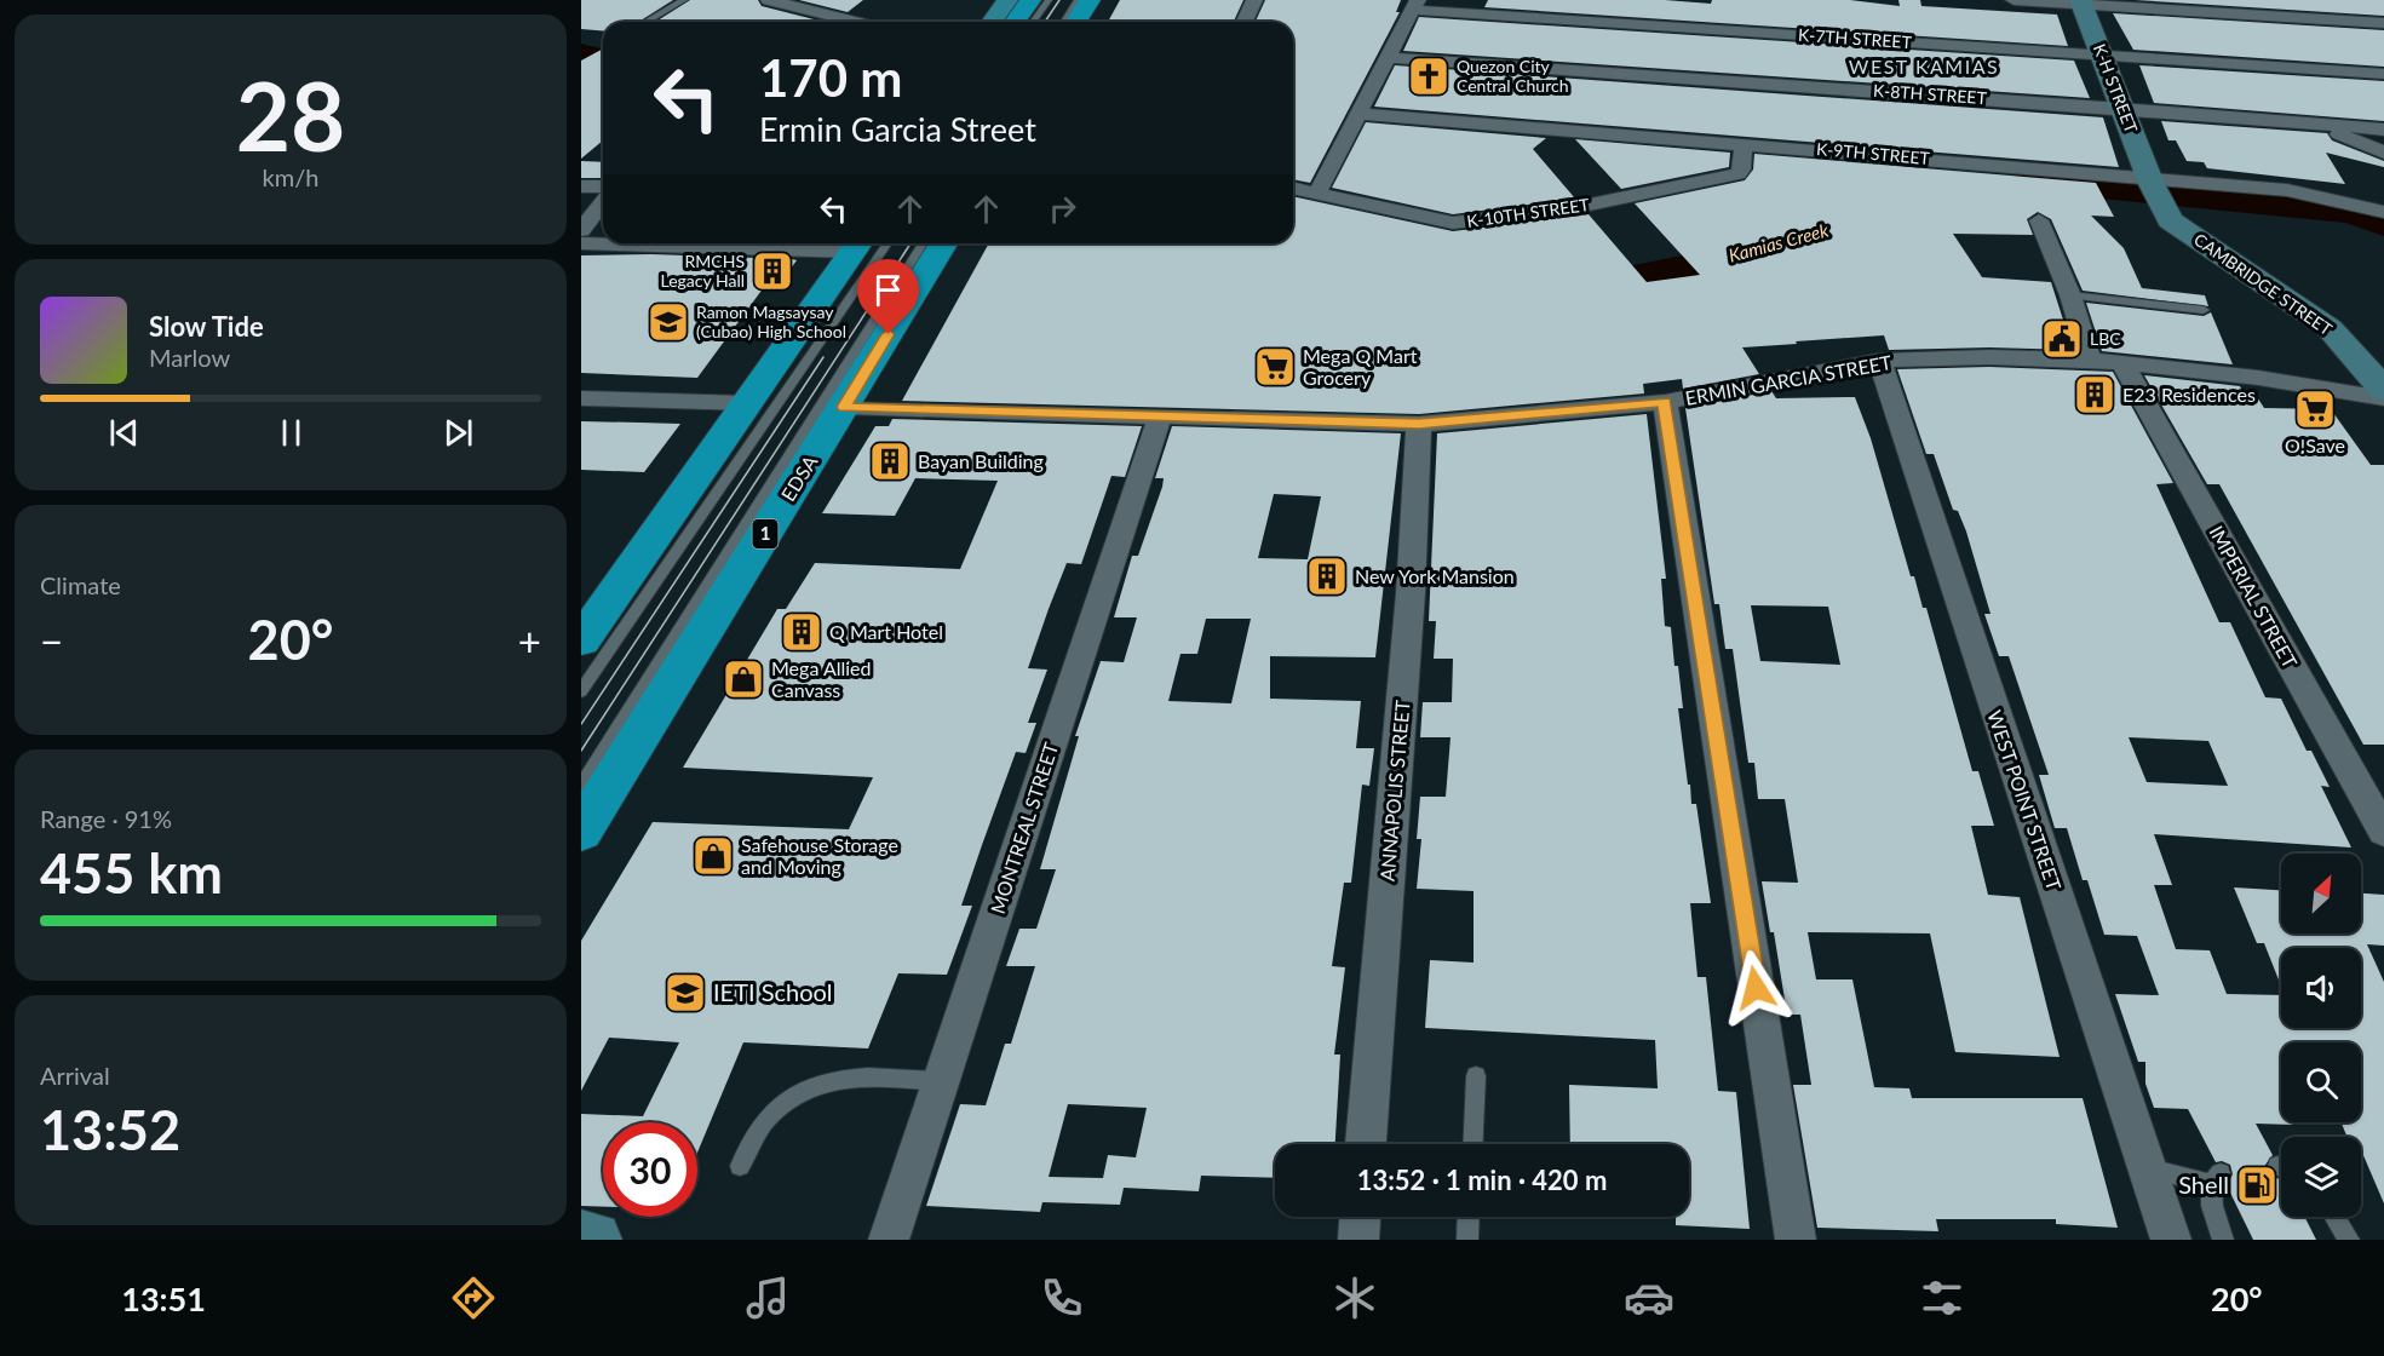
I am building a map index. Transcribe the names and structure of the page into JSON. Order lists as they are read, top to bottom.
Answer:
{
  "streets": {
    "highway": ["EDSA", "1"],
    "street": [
      "K-7TH STREET",
      "K-H STREET",
      "K-8TH STREET",
      "K-9TH STREET",
      "K-10TH STREET",
      "CAMBRIDGE STREET",
      "ERMIN GARCIA STREET",
      "IMPERIAL STREET",
      "ANNAPOLIS STREET",
      "WEST POINT STREET",
      "MONTREAL STREET"
    ]
  },
  "crossings": [
    ["K-7TH STREET", "K-H STREET"],
    ["K-H STREET", "K-8TH STREET"],
    ["K-H STREET", "K-9TH STREET"],
    ["K-H STREET", "CAMBRIDGE STREET"],
    ["K-9TH STREET", "K-10TH STREET"],
    ["K-9TH STREET", "CAMBRIDGE STREET"],
    ["ERMIN GARCIA STREET", "EDSA"],
    ["ERMIN GARCIA STREET", "IMPERIAL STREET"],
    ["ERMIN GARCIA STREET", "ANNAPOLIS STREET"],
    ["ERMIN GARCIA STREET", "WEST POINT STREET"],
    ["ERMIN GARCIA STREET", "MONTREAL STREET"]
  ],
  "districts": ["WEST KAMIAS"],
  "water": ["Kamias Creek"],
  "places": {
    "church": ["Quezon City Central Church"],
    "building": [
      "RMCHS Legacy Hall",
      "E23 Residences",
      "Bayan Building",
      "New York Mansion",
      "Q Mart Hotel"
    ],
    "school or university": ["Ramon Magsaysay (Cubao) High School", "IETI School"],
    "public building": ["LBC"],
    "supermarket": ["Mega Q Mart Grocery", "O!Save"],
    "shop": ["Mega Allied Canvass", "Safehouse Storage and Moving"],
    "fuel station": ["Shell"]
  },
  "north": "top right",
  "page": {
    "tile": [
      ["28", "km/h"],
      "Climate",
      ["Range · 91%", "455 km"],
      ["Arrival", "13:52"]
    ],
    "turn": ["170 m", "Ermin Garcia Street"],
    "song": ["Slow Tide", "Marlow"],
    "heat": ["−", "20°", "+"],
    "limit": "30",
    "trip": "13:52 · 1 min · 420 m",
    "tabs": ["13:51", "20°"]
  }
}
